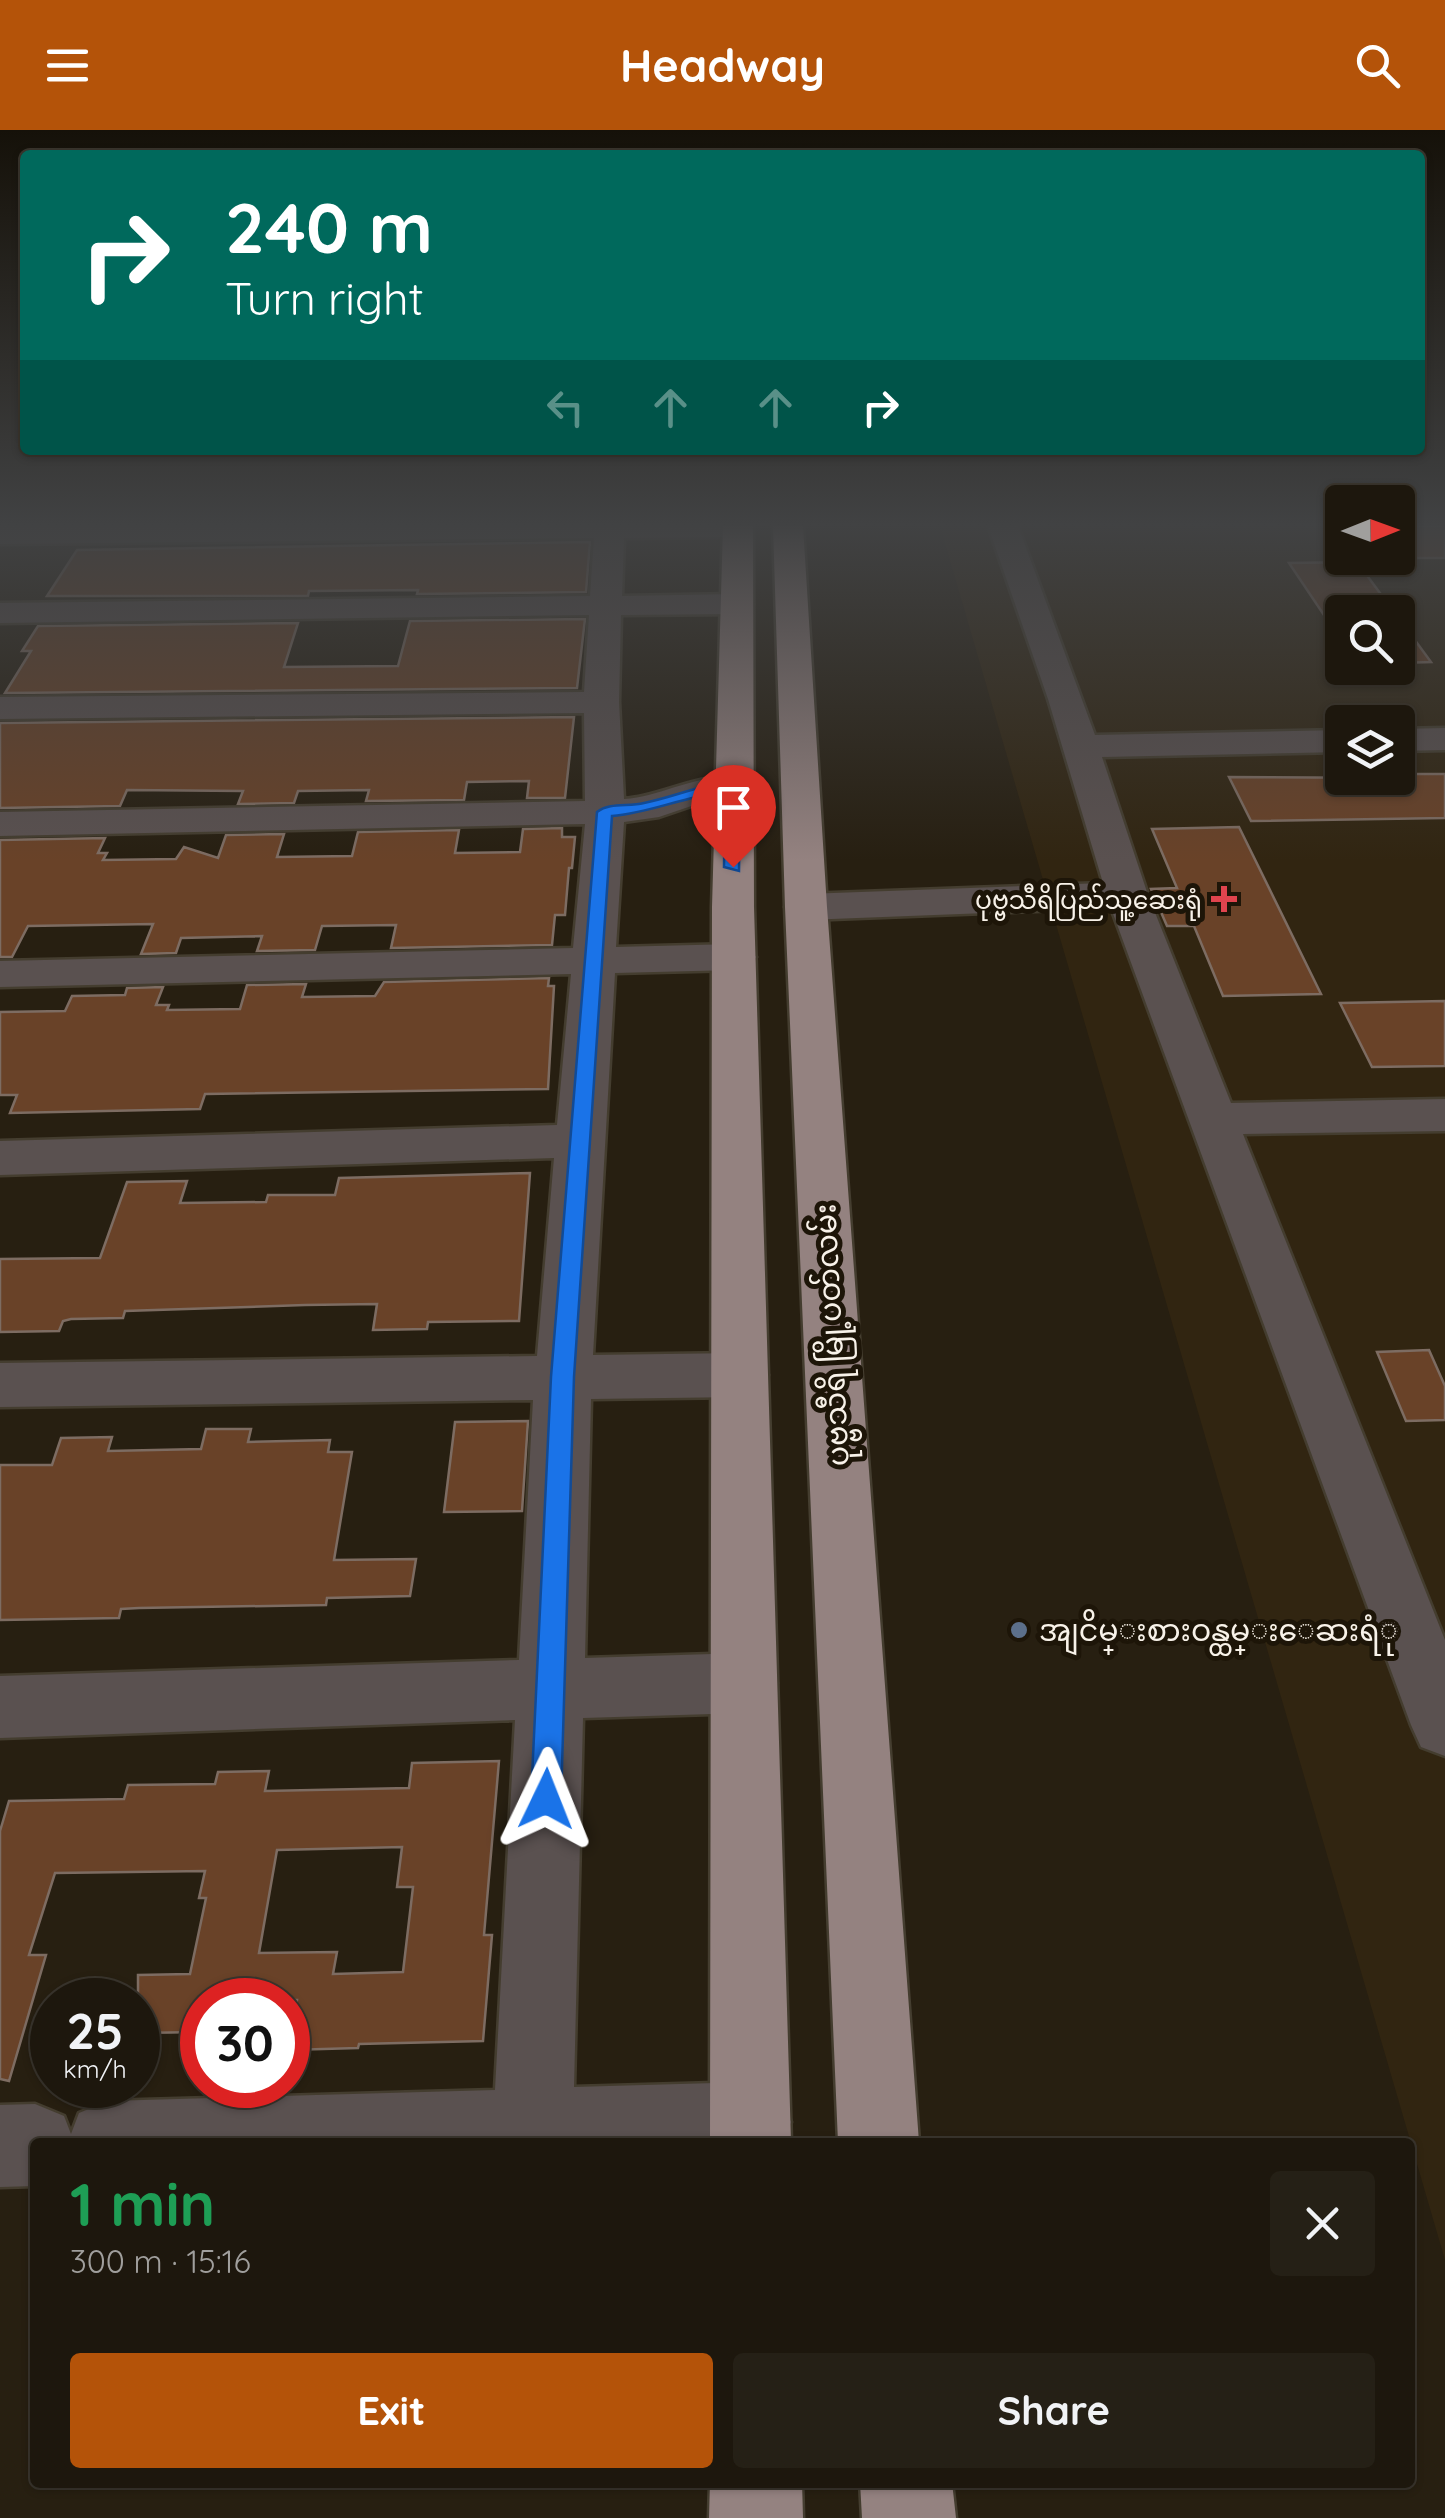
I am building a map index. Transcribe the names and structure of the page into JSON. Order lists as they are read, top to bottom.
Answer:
{
  "streets": {
    "main road": ["ပုဗ္ဗသီရိ မြို့ပတ်လမ်း"]
  },
  "places": {
    "health": ["ပုဗ္ဗသီရိပြည်သူ့ဆေးရုံ"],
    "other": ["အျငိမ္းစားဝန္ထမ္းေဆးရံု"]
  },
  "north": "right",
  "page": {
    "header": "Headway",
    "turn": ["240 m", "Turn right"],
    "speed": "25 km/h",
    "limit": "30",
    "heading": ["1 min", "300 m · 15:16"],
    "buttons": ["Exit", "Share"]
  }
}
